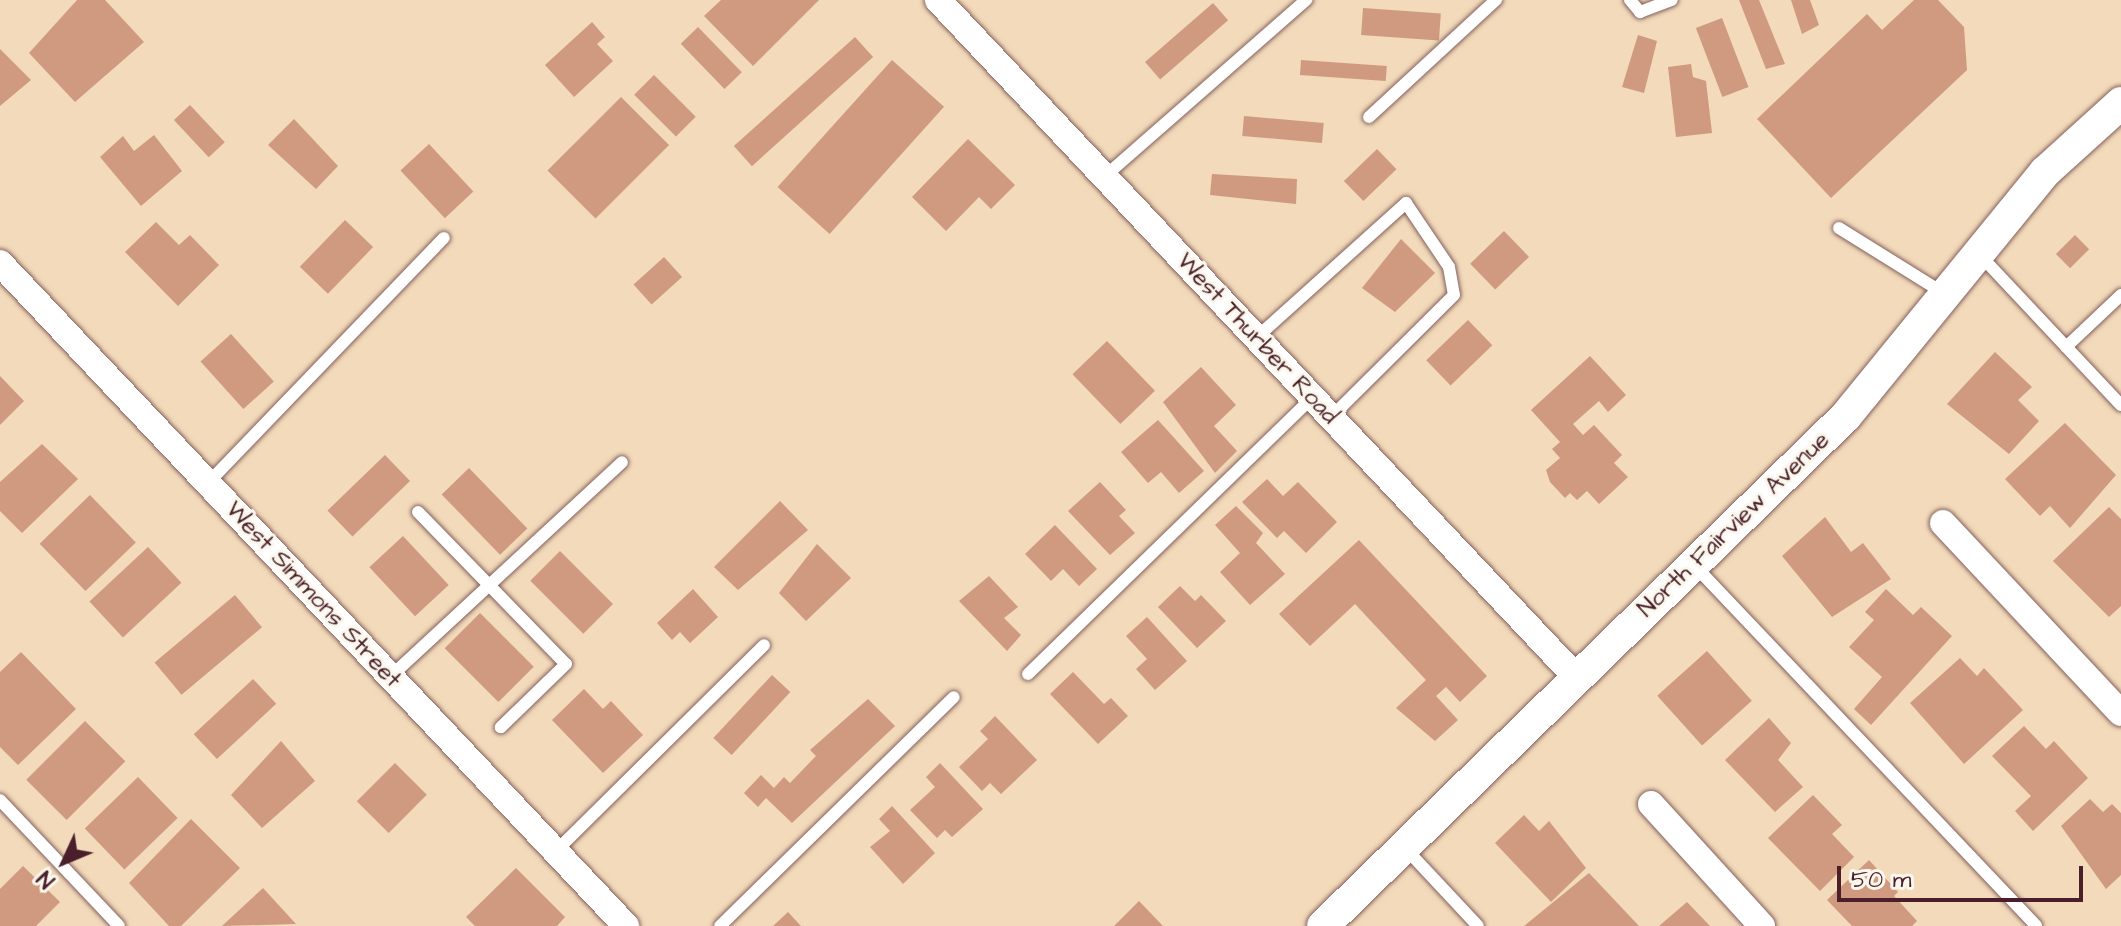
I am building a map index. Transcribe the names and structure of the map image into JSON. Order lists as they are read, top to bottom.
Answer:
{
  "streets": {
    "street": ["West Thurber Road", "North Fairview Avenue", "West Simmons Street"]
  },
  "crossings": [
    ["West Thurber Road", "North Fairview Avenue"]
  ],
  "scale_bar": "50 m",
  "north": "bottom left"
}
